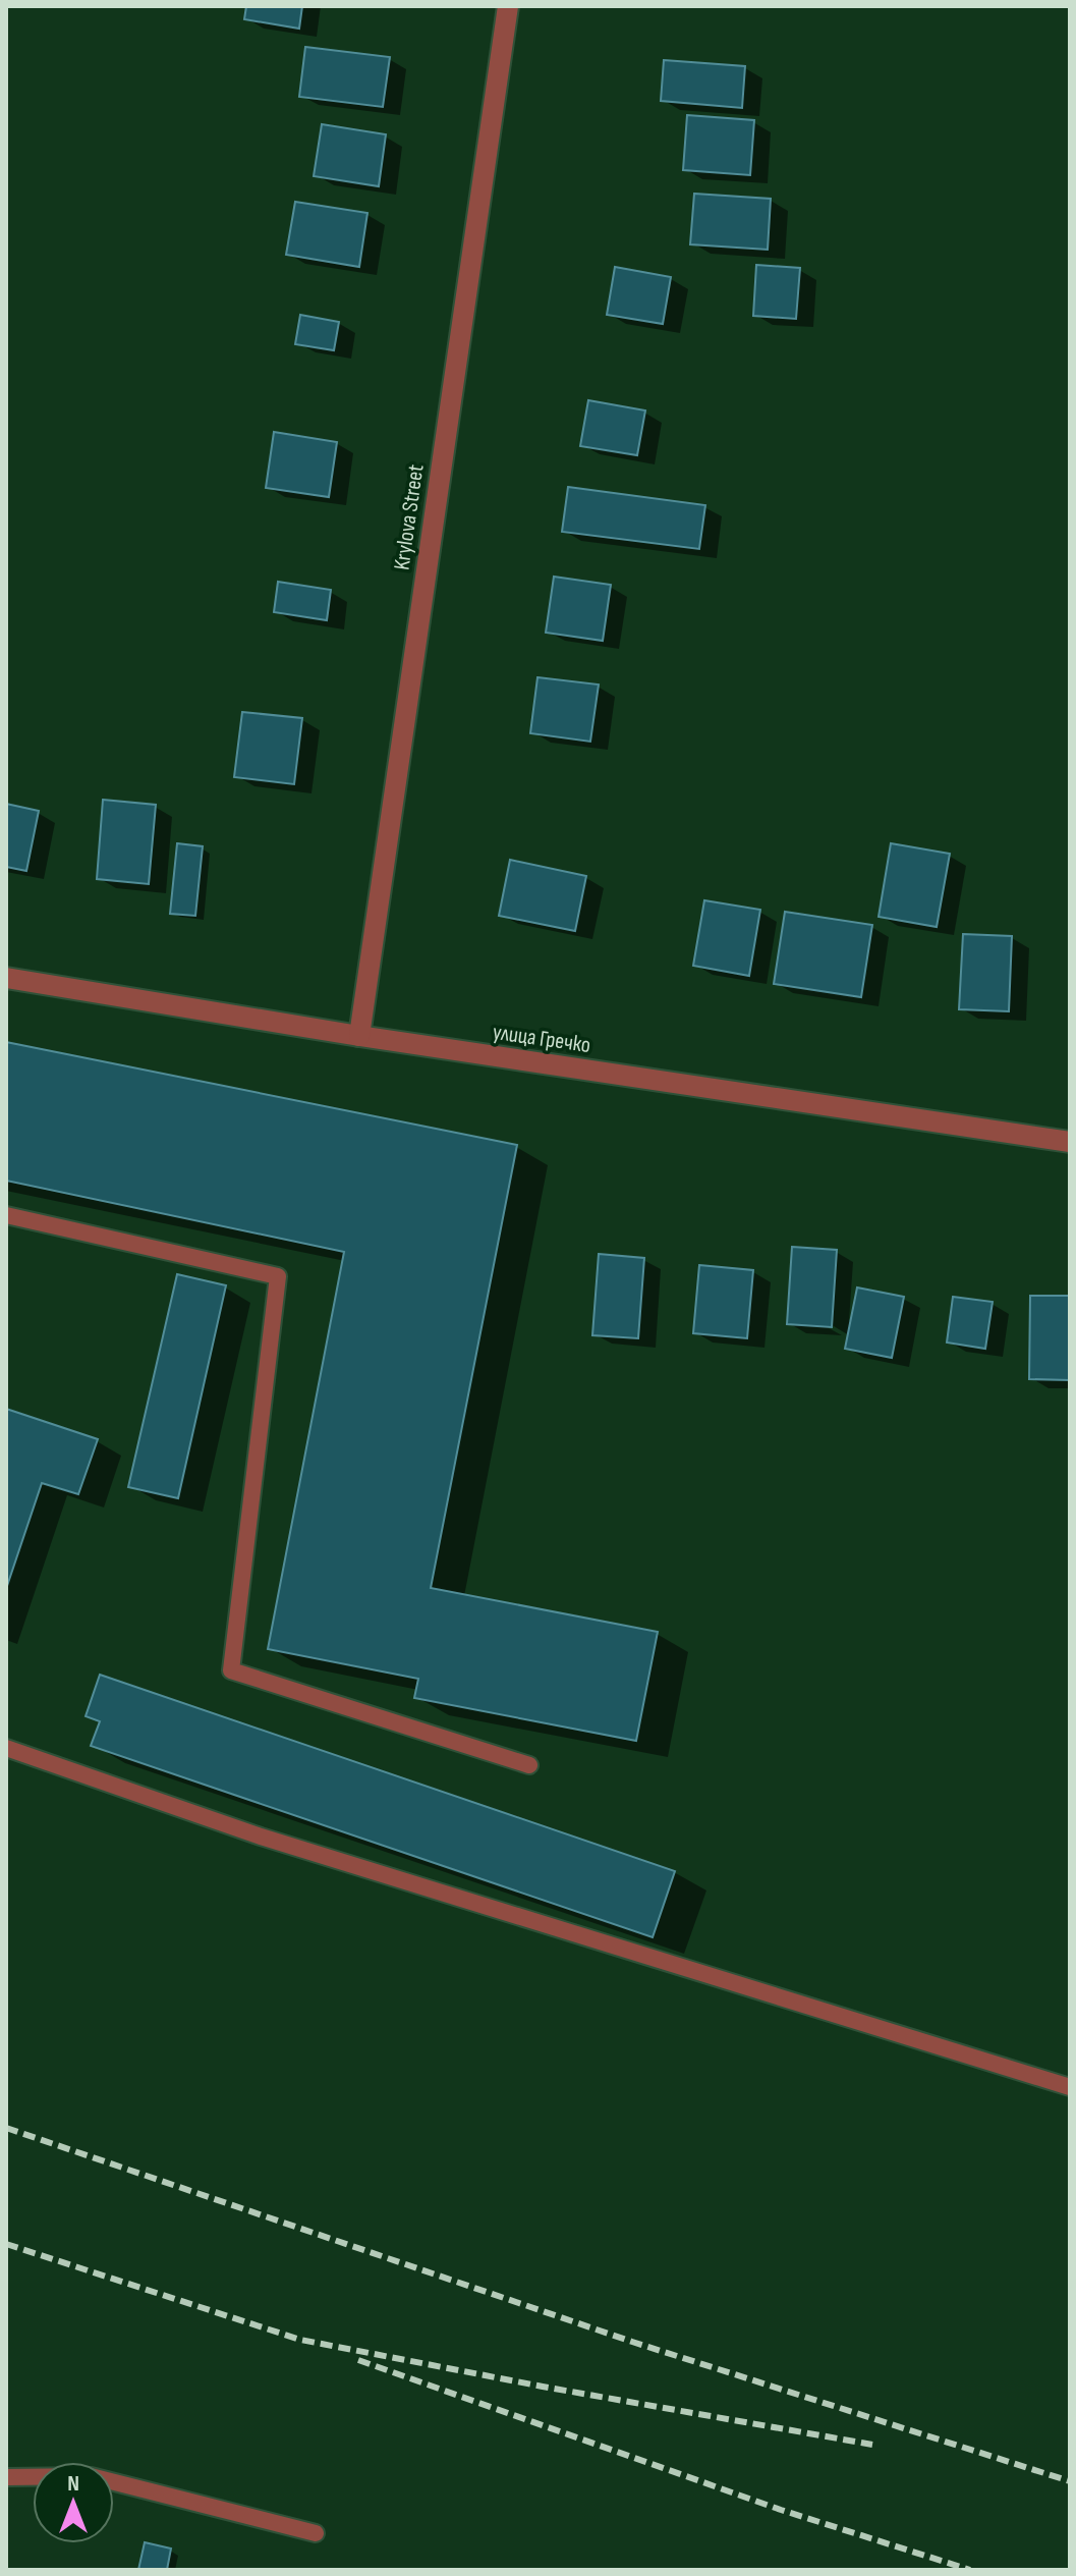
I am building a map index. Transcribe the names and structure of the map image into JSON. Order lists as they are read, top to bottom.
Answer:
{
  "streets": {
    "street": ["Krylova Street", "улица Гречко"]
  },
  "crossings": [
    ["Krylova Street", "улица Гречко"]
  ],
  "north": "top"
}
